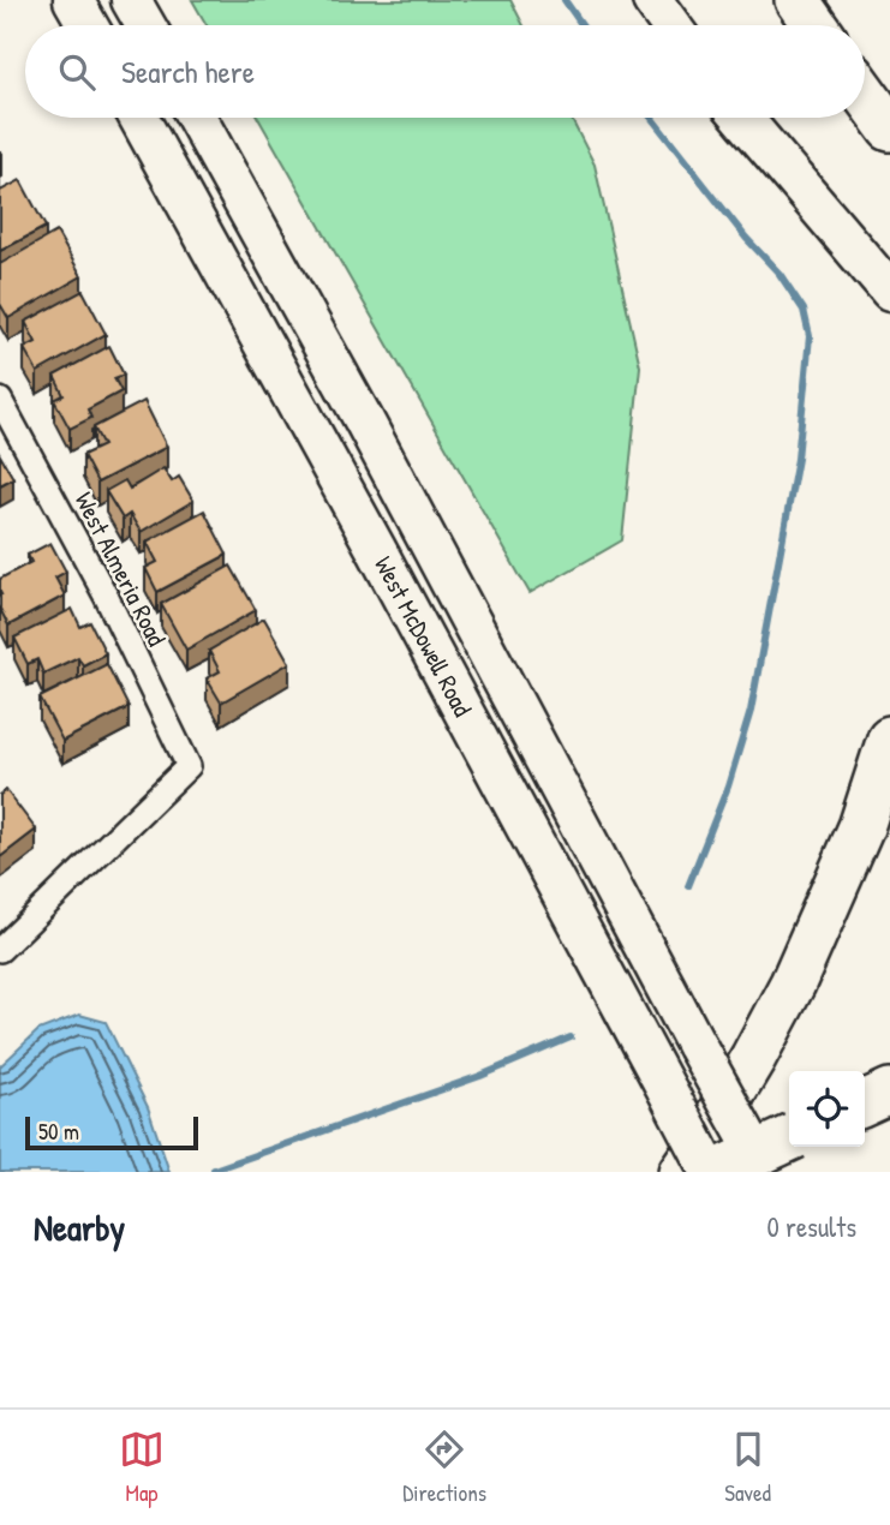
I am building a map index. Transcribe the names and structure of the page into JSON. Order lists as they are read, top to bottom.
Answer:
{
  "streets": {
    "main road": ["West McDowell Road"],
    "street": ["West Almeria Road"]
  },
  "scale_bar": "50 m",
  "page": {
    "search": "Search here",
    "scale": "50 m",
    "heading": ["Nearby", "0 results"],
    "nav": ["Map", "Directions", "Saved"]
  }
}
